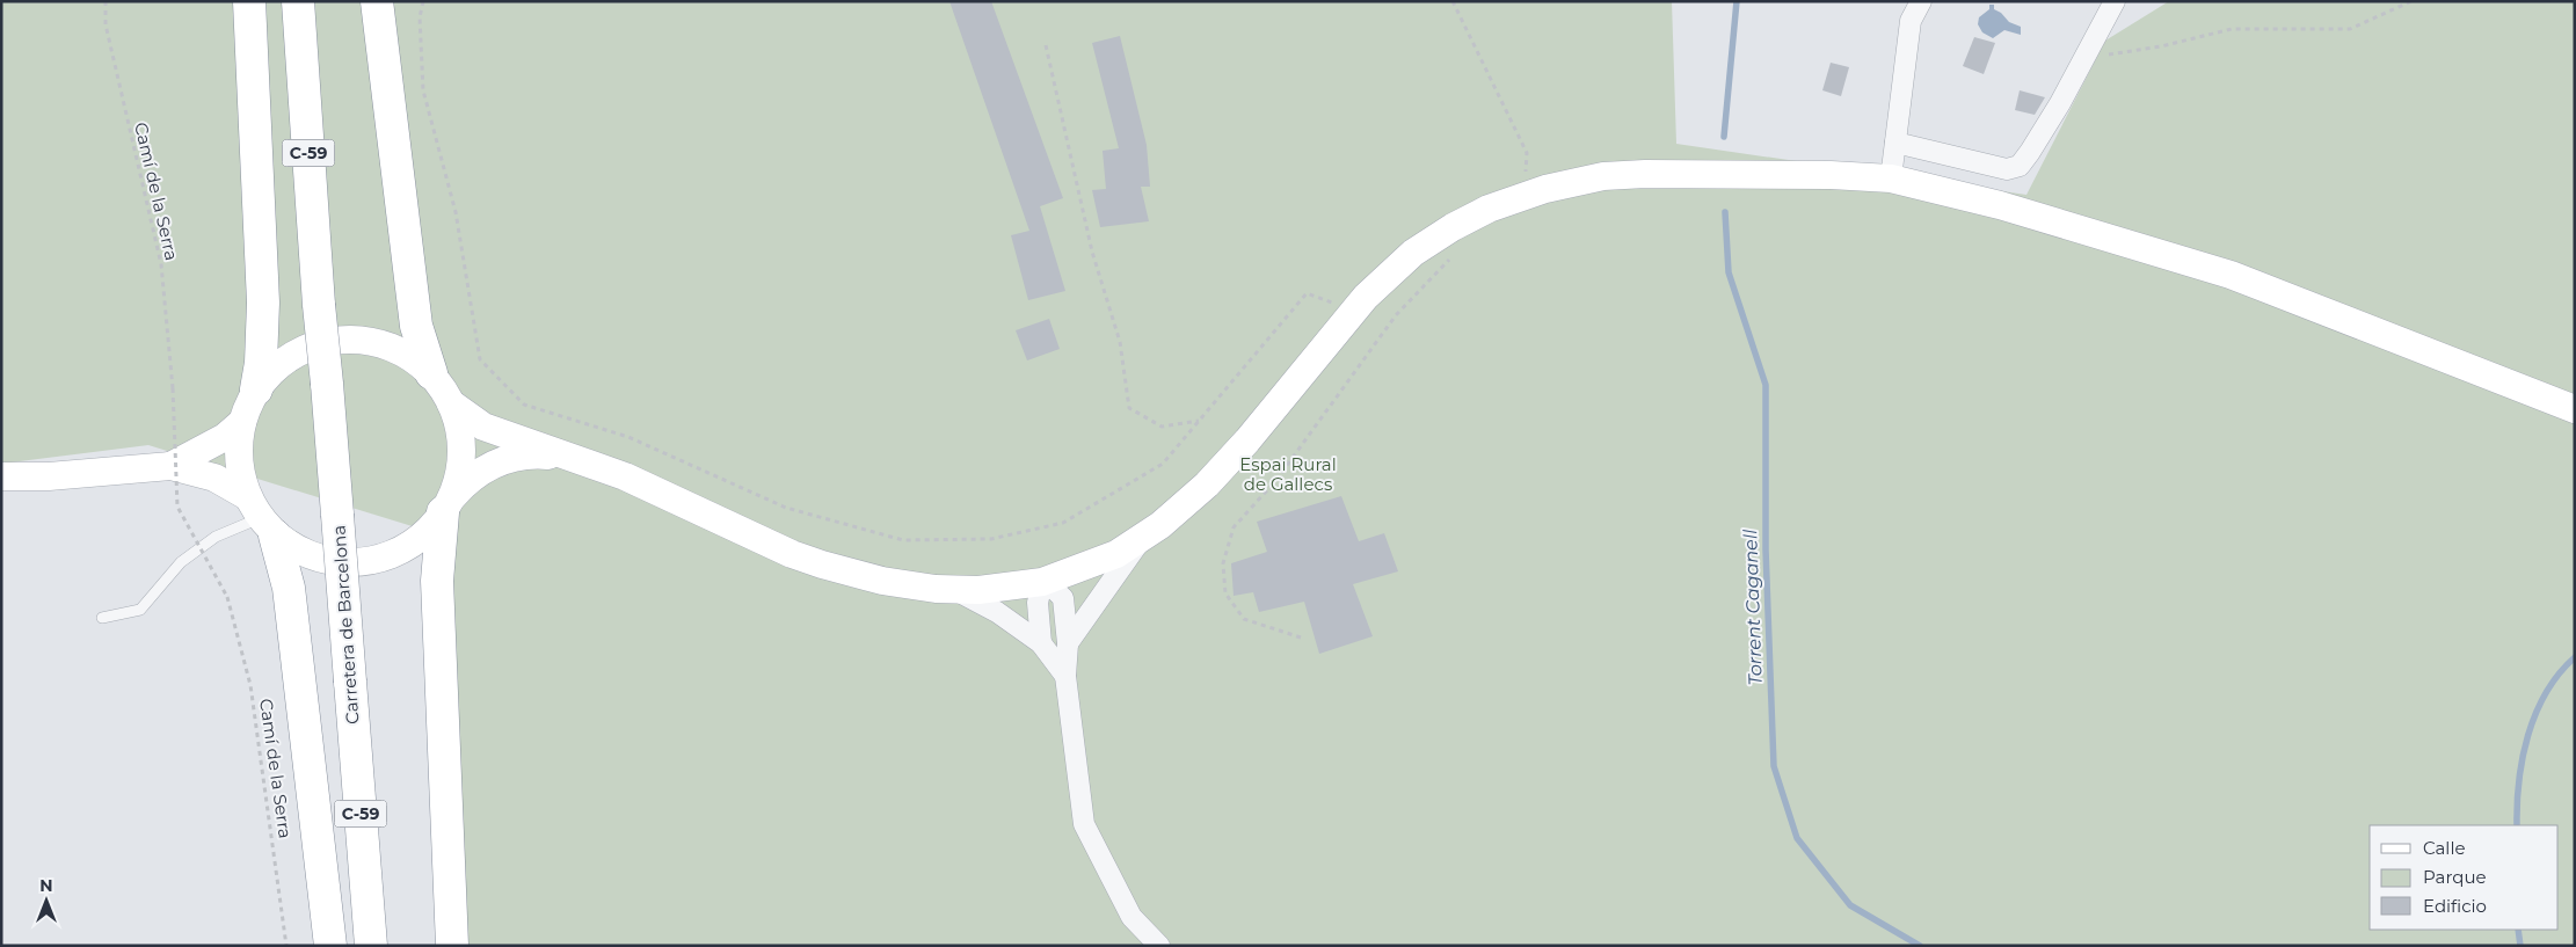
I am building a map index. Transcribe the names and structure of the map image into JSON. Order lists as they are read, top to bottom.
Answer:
{
  "streets": {
    "highway": ["C-59", "Carretera de Barcelona"],
    "path": ["Camí de la Serra"]
  },
  "water": ["Torrent Caganell"],
  "parks": ["Espai Rural de Gallecs"],
  "legend": ["Calle", "Parque", "Edificio"],
  "north": "top"
}
